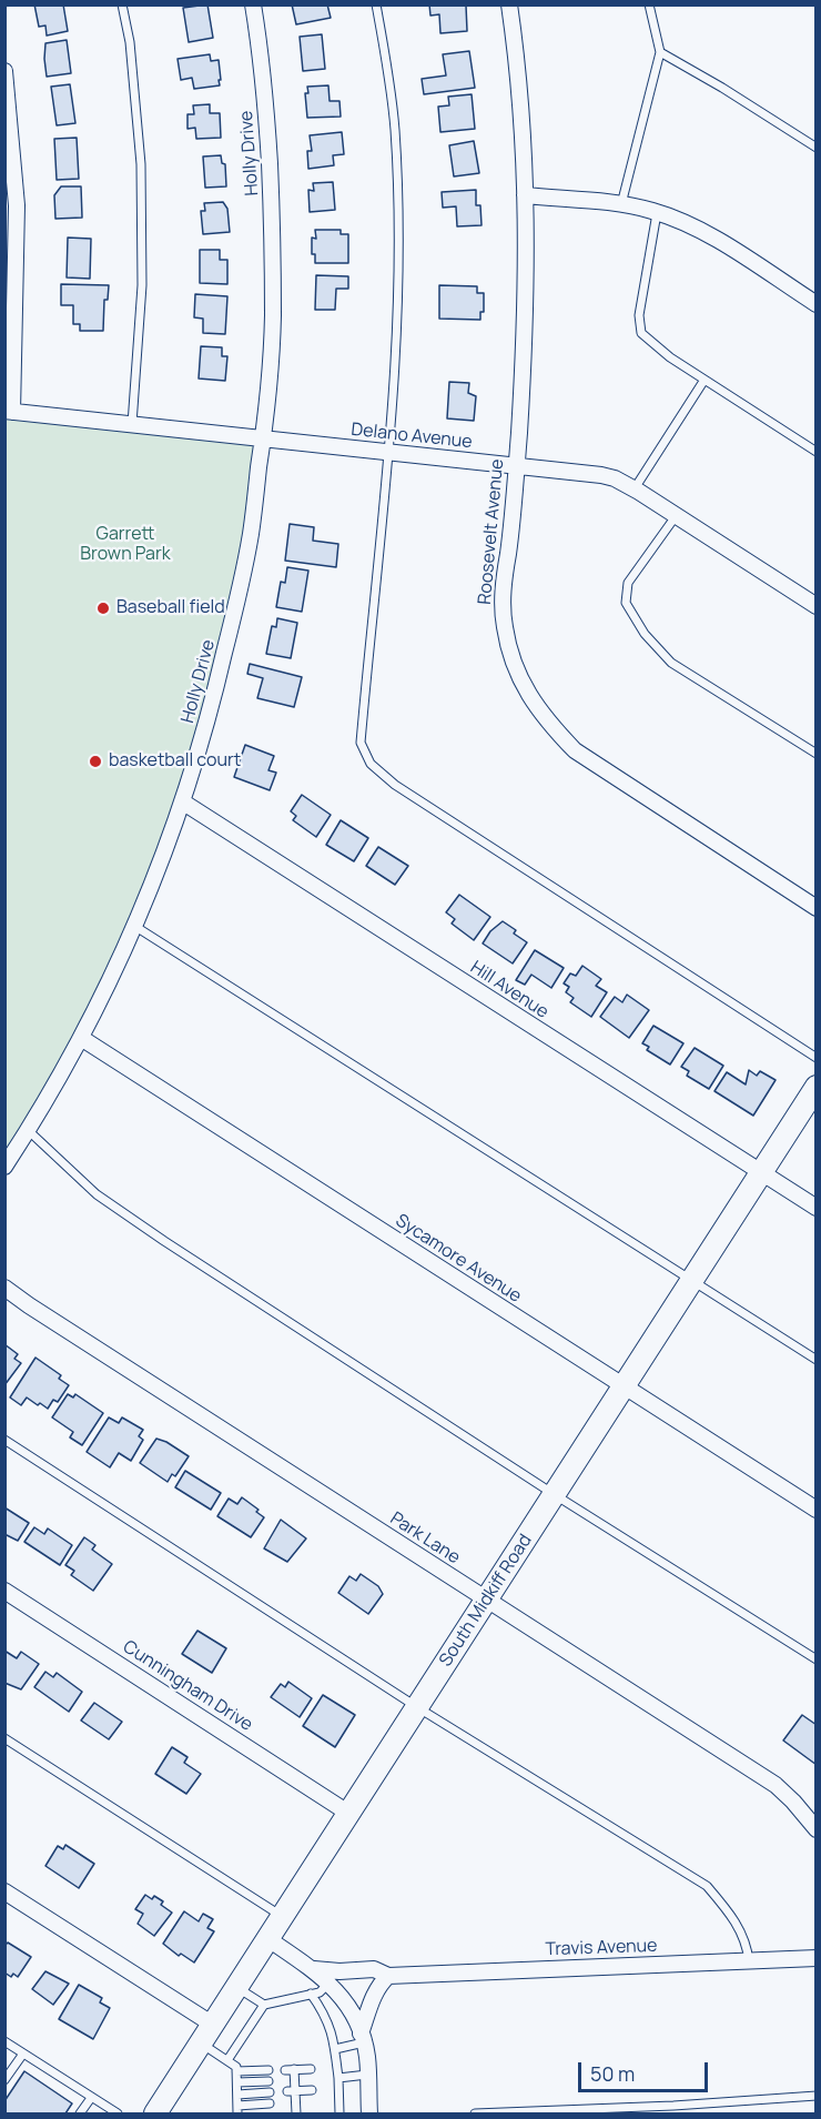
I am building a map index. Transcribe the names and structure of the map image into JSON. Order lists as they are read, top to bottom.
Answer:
{
  "streets": {
    "main road": ["South Midkiff Road"],
    "street": [
      "Holly Drive",
      "Delano Avenue",
      "Roosevelt Avenue",
      "Hill Avenue",
      "Sycamore Avenue",
      "Park Lane",
      "Cunningham Drive",
      "Travis Avenue"
    ]
  },
  "crossings": [
    ["Holly Drive", "Delano Avenue"],
    ["Holly Drive", "Hill Avenue"],
    ["Holly Drive", "Sycamore Avenue"],
    ["Delano Avenue", "Roosevelt Avenue"],
    ["Hill Avenue", "South Midkiff Road"],
    ["Sycamore Avenue", "South Midkiff Road"],
    ["Park Lane", "South Midkiff Road"],
    ["South Midkiff Road", "Cunningham Drive"]
  ],
  "parks": ["Garrett Brown Park"],
  "places": ["Baseball field", "basketball court"],
  "scale_bar": "50 m"
}
